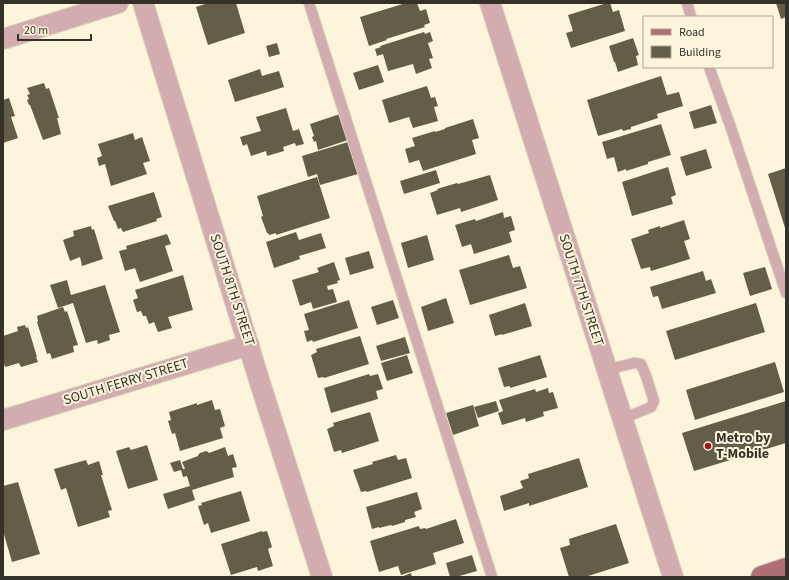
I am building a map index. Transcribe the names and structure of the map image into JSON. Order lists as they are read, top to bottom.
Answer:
{
  "streets": {
    "street": ["SOUTH 8TH STREET", "SOUTH 7TH STREET", "SOUTH FERRY STREET"]
  },
  "crossings": [
    ["SOUTH 8TH STREET", "SOUTH FERRY STREET"]
  ],
  "places": ["Metro by T-Mobile"],
  "legend": ["Road", "Building"],
  "scale_bar": "20 m"
}
